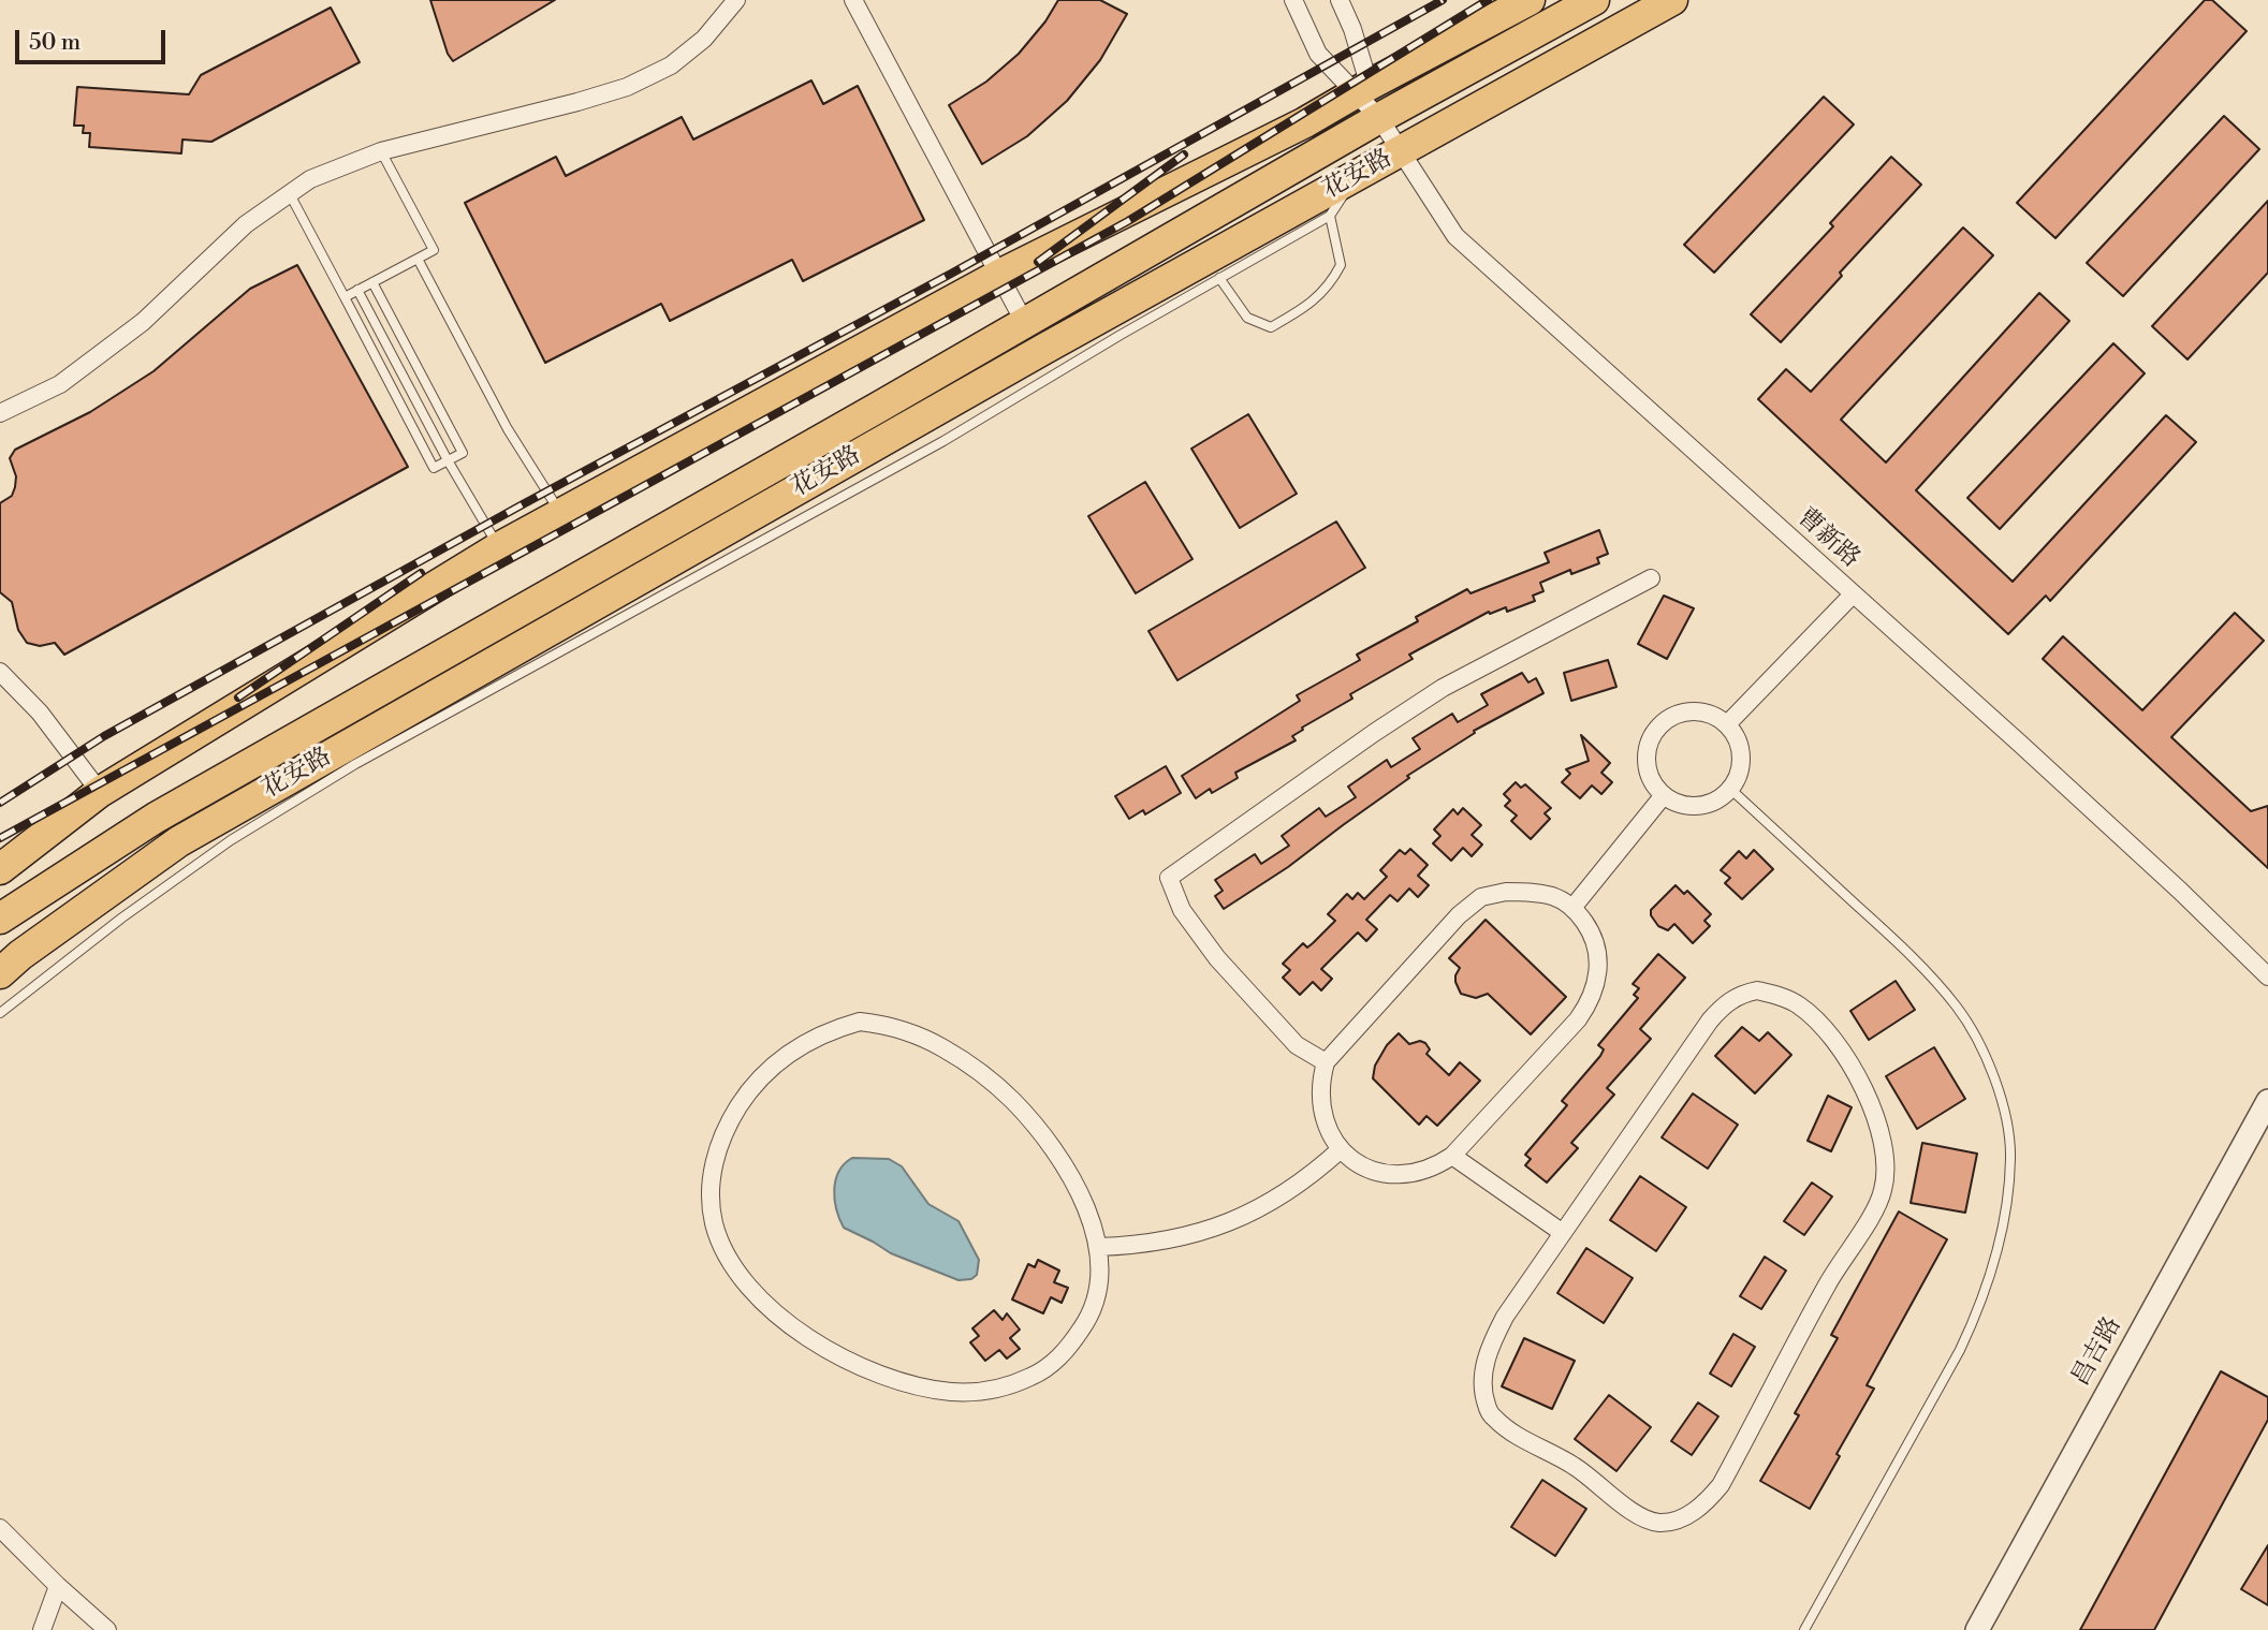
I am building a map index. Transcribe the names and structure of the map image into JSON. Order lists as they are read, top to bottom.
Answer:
{
  "streets": {
    "highway": ["花安路"],
    "street": ["曹新路", "昌吉路"]
  },
  "crossings": [
    ["花安路", "曹新路"]
  ],
  "scale_bar": "50 m"
}
